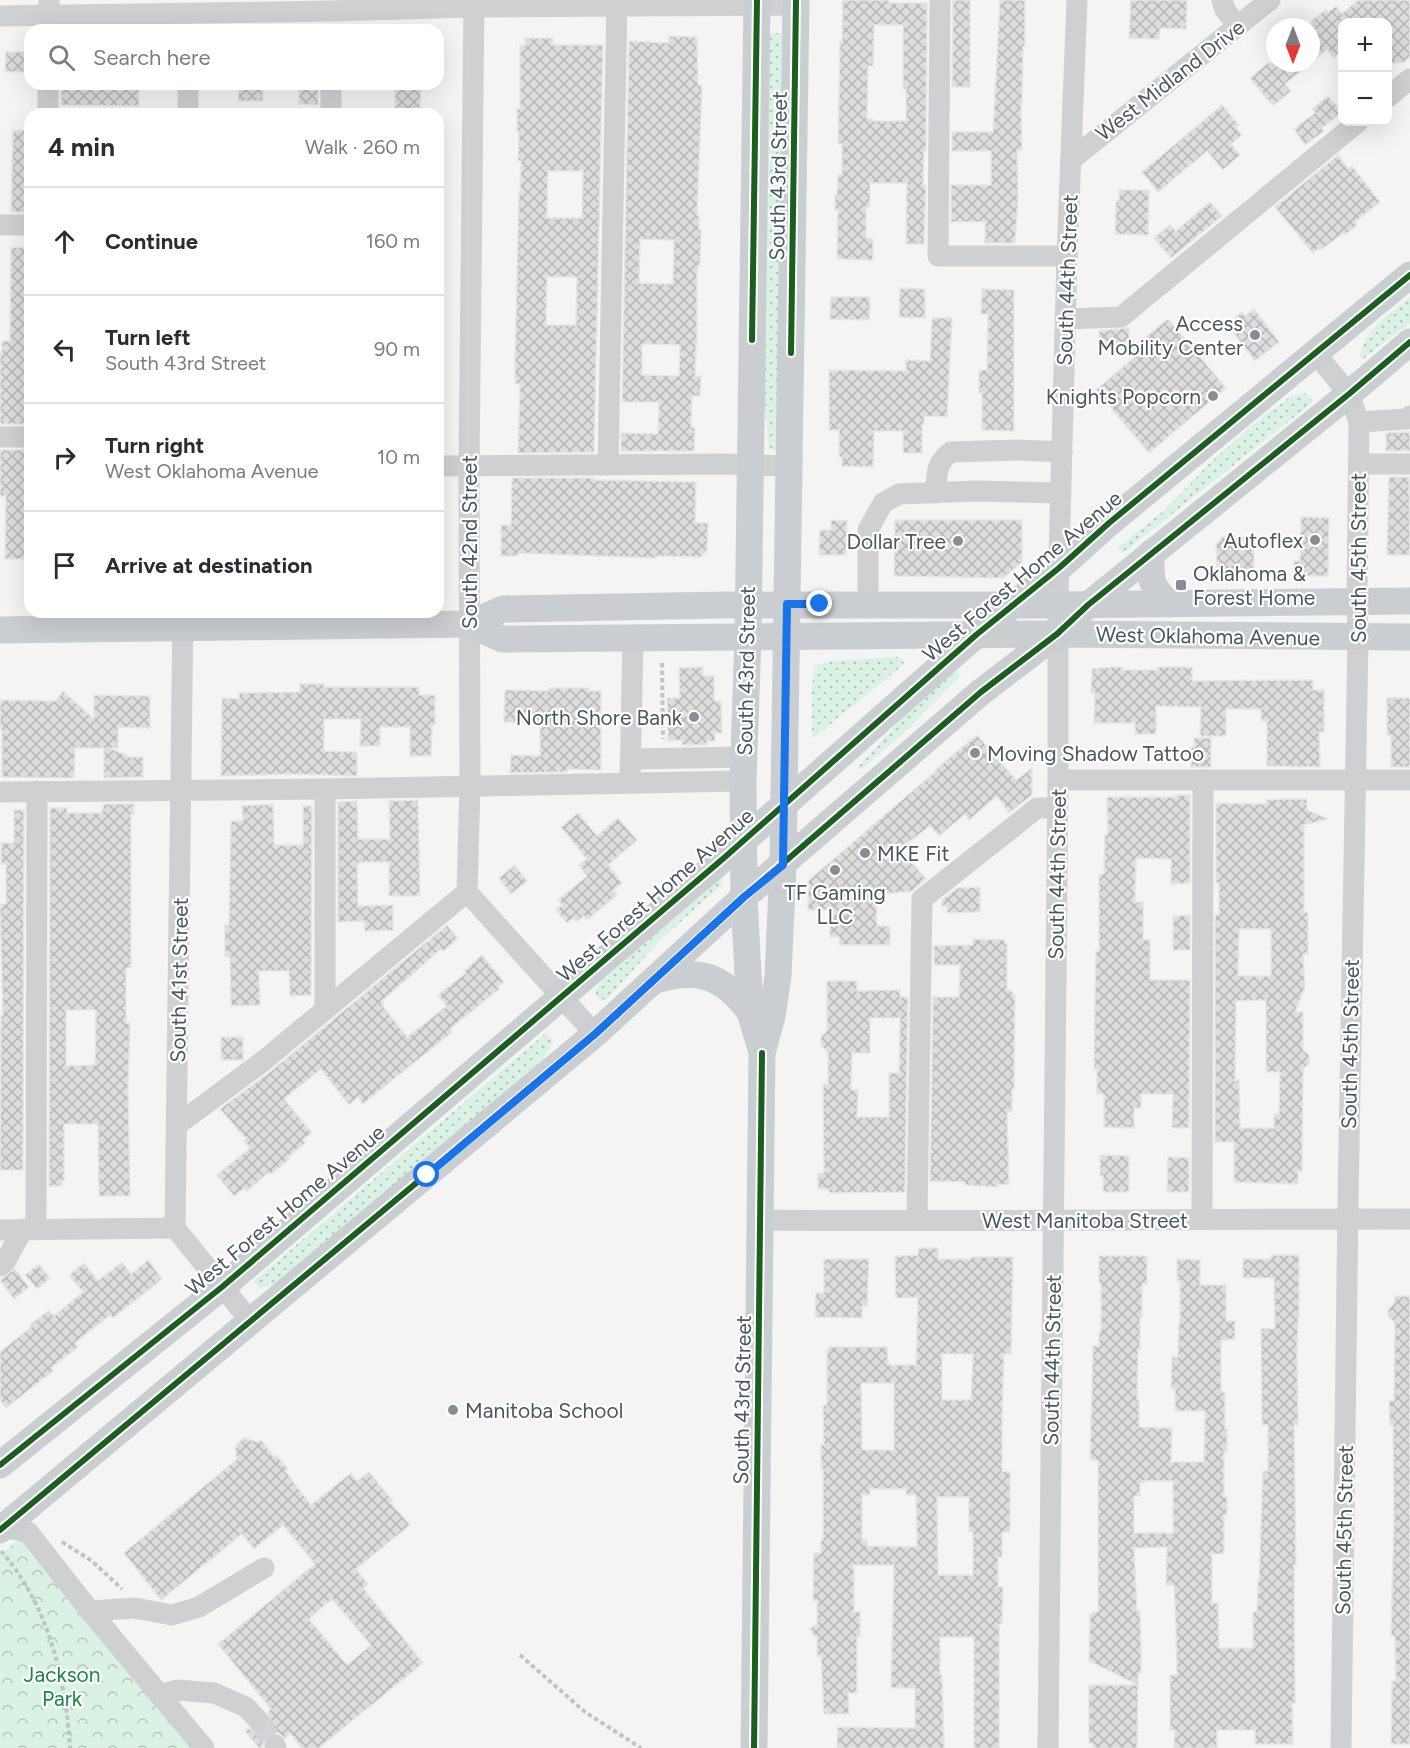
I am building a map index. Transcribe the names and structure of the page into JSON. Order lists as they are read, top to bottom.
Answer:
{
  "streets": {
    "main road": ["South 43rd Street", "West Forest Home Avenue", "West Oklahoma Avenue"],
    "street": [
      "West Midland Drive",
      "South 44th Street",
      "South 42nd Street",
      "South 45th Street",
      "South 41st Street",
      "West Manitoba Street"
    ]
  },
  "crossings": [
    ["West Midland Drive", "South 44th Street"],
    ["South 43rd Street", "West Forest Home Avenue"],
    ["South 43rd Street", "West Oklahoma Avenue"],
    ["South 43rd Street", "West Manitoba Street"],
    ["South 44th Street", "West Forest Home Avenue"],
    ["South 44th Street", "West Oklahoma Avenue"],
    ["South 44th Street", "West Manitoba Street"],
    ["South 42nd Street", "West Oklahoma Avenue"],
    ["South 45th Street", "West Forest Home Avenue"],
    ["South 45th Street", "West Oklahoma Avenue"],
    ["South 45th Street", "West Manitoba Street"],
    ["West Forest Home Avenue", "West Oklahoma Avenue"],
    ["West Oklahoma Avenue", "South 41st Street"]
  ],
  "parks": ["Jackson Park"],
  "places": {
    "other": [
      "Access Mobility Center",
      "Knights Popcorn",
      "Autoflex",
      "Dollar Tree",
      "North Shore Bank",
      "Moving Shadow Tattoo",
      "MKE Fit",
      "TF Gaming LLC",
      "Manitoba School"
    ],
    "transit": ["Oklahoma & Forest Home"]
  },
  "north": "bottom",
  "page": {
    "map_buttons": ["+", "−"],
    "search": "Search here",
    "heading": ["4 min", "Walk · 260 m"],
    "list": [
      ["Continue", "160 m"],
      ["Turn left", "South 43rd Street", "90 m"],
      ["Turn right", "West Oklahoma Avenue", "10 m"],
      "Arrive at destination"
    ]
  }
}
